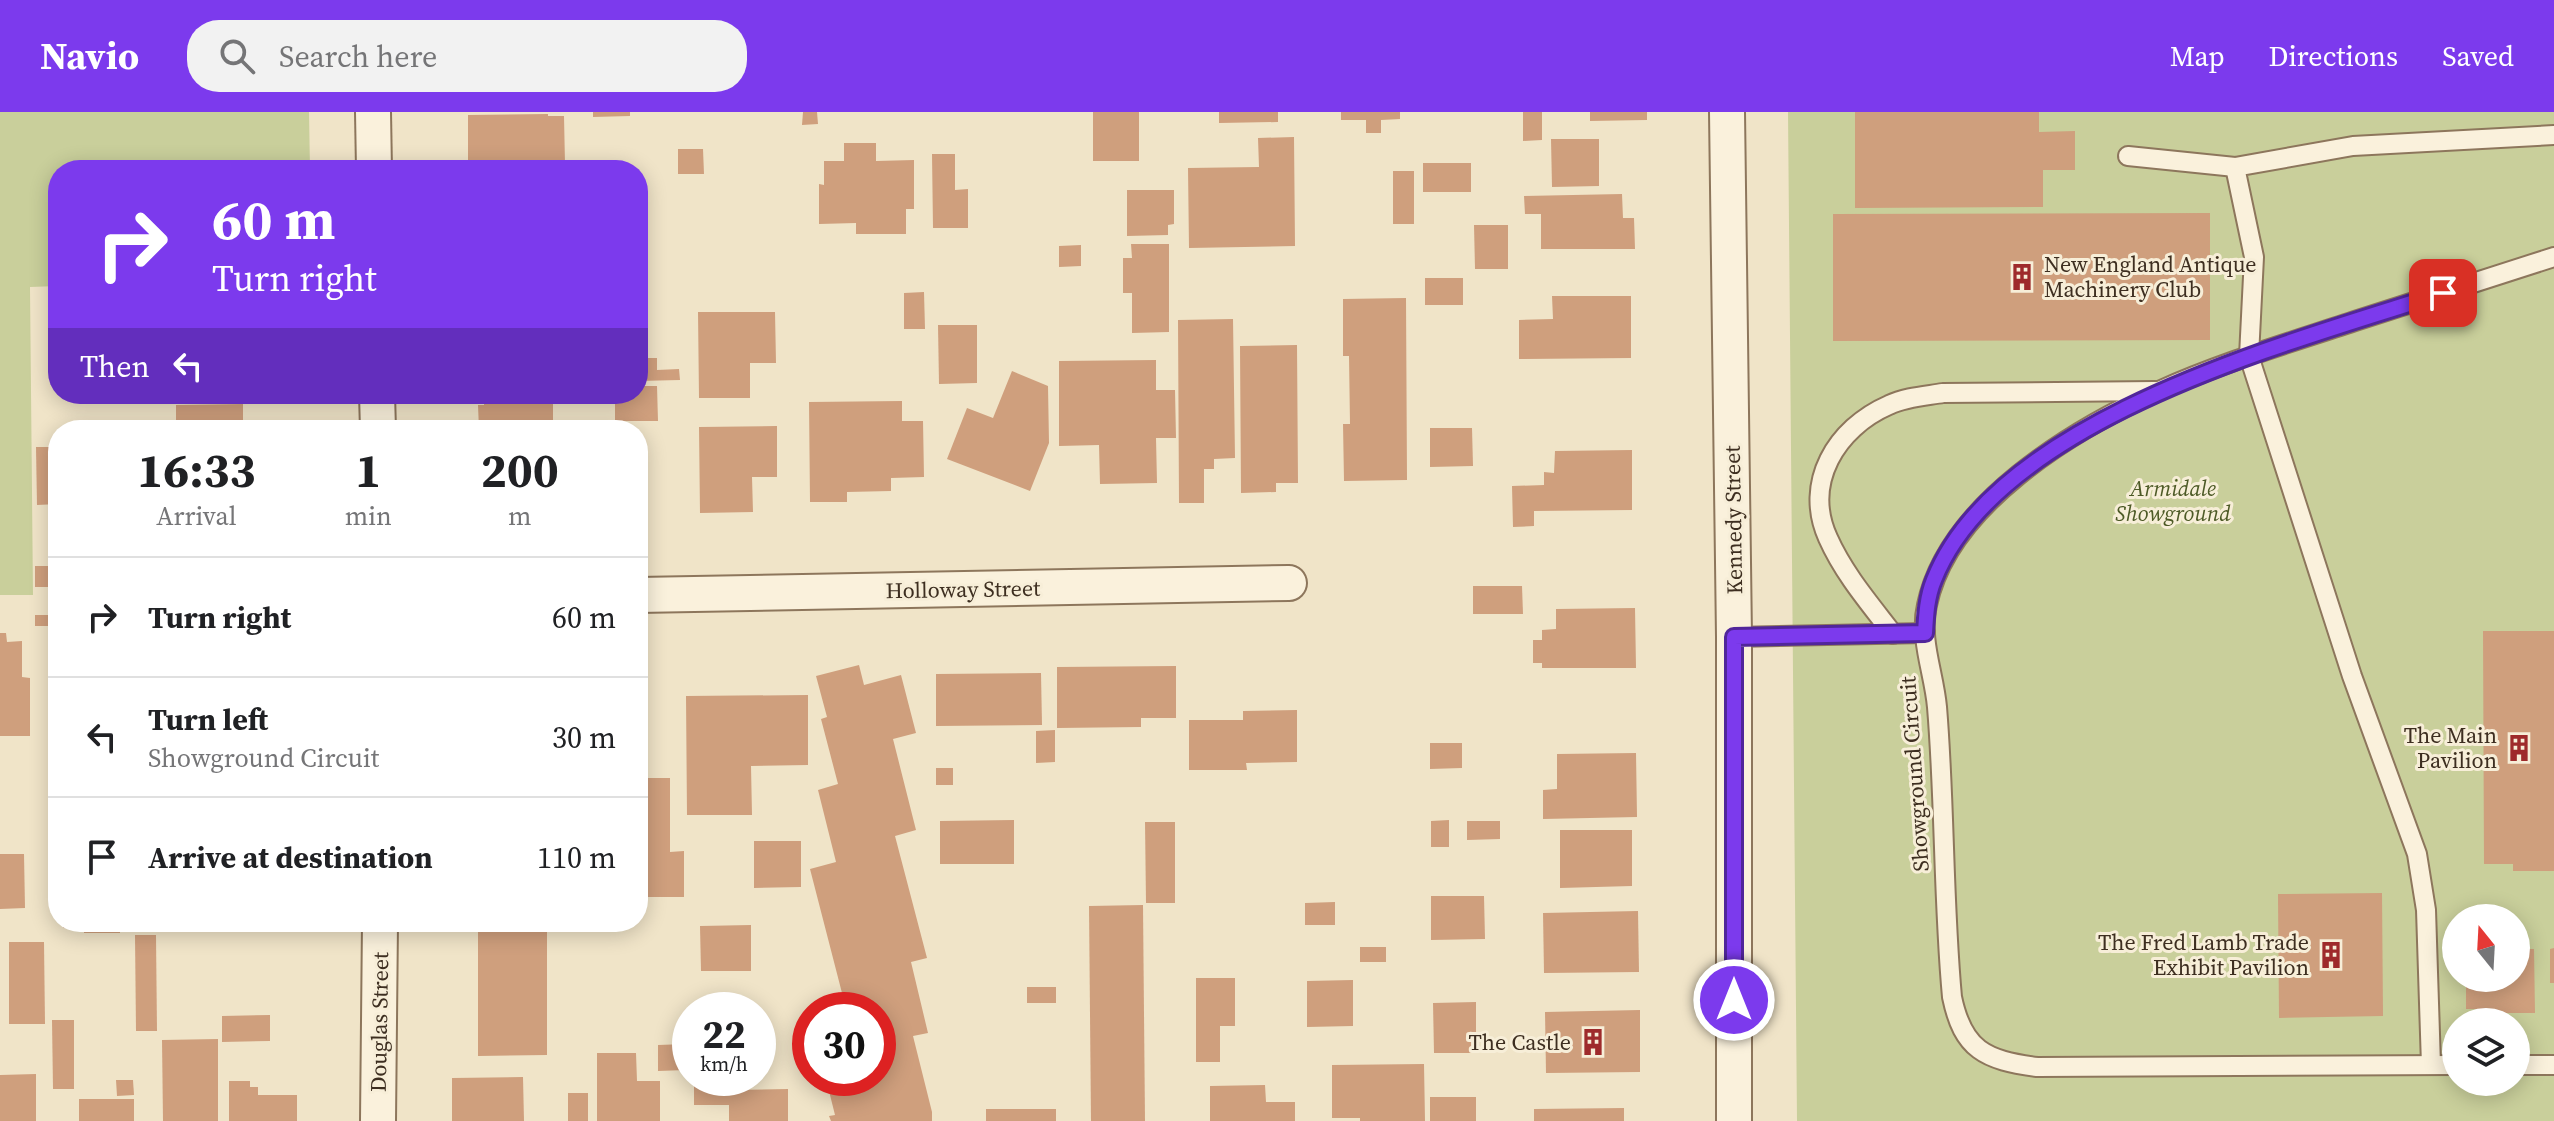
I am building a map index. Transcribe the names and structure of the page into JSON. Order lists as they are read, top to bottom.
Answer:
{
  "streets": {
    "street": ["Kennedy Street", "Holloway Street", "Douglas Street"],
    "lane": ["Showground Circuit"]
  },
  "parks": ["Armidale Showground"],
  "places": {
    "building": [
      "New England Antique Machinery Club",
      "The Main Pavilion",
      "The Fred Lamb Trade Exhibit Pavilion",
      "The Castle"
    ]
  },
  "north": "top",
  "page": {
    "header": "Navio",
    "search": "Search here",
    "nav": ["Map", "Directions", "Saved"],
    "turn": ["60 m", "Turn right"],
    "then": "Then",
    "eta": [
      "16:33",
      "Arrival",
      "1",
      "min",
      "200",
      "m"
    ],
    "list": [
      {
        "name": "Turn right",
        "value": "60 m"
      },
      {
        "name": "Turn left",
        "note": "Showground Circuit",
        "value": "30 m"
      },
      {
        "name": "Arrive at destination",
        "value": "110 m"
      }
    ],
    "speed": "22 km/h",
    "limit": "30"
  }
}
